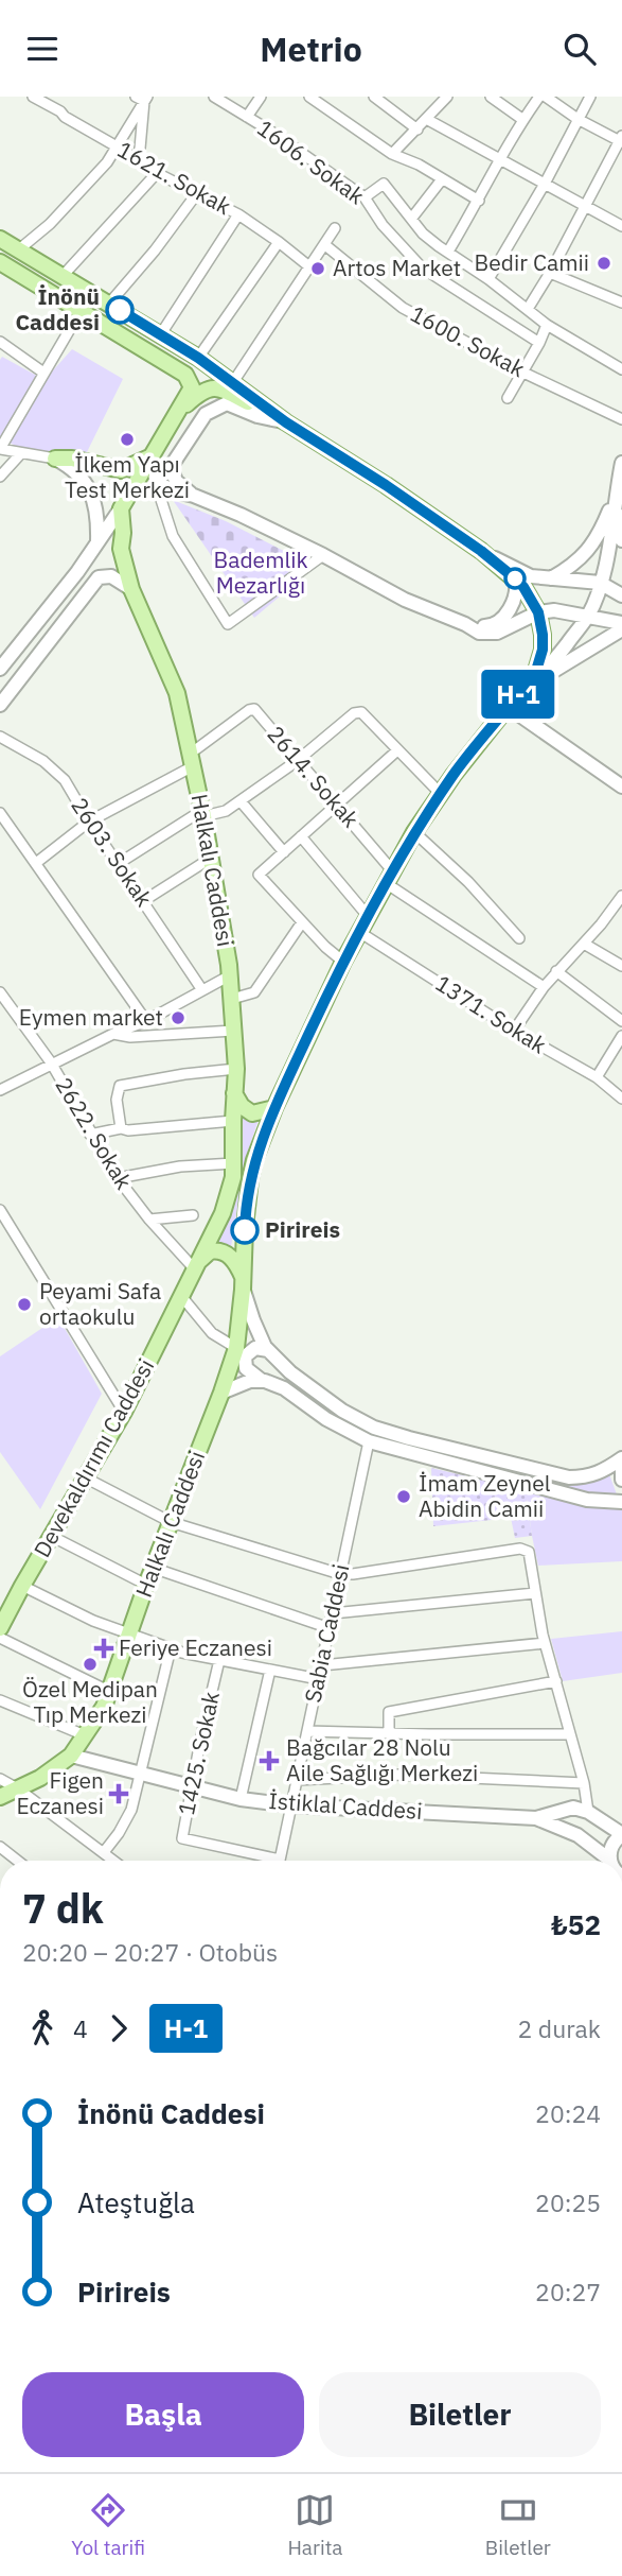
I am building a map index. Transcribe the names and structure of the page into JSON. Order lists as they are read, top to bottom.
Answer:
{
  "streets": {
    "main road": ["Halkalı Caddesi", "Devekaldırımı Caddesi", "İstiklal Caddesi"],
    "street": [
      "1606. Sokak",
      "1621. Sokak",
      "1600. Sokak",
      "2614. Sokak",
      "2603. Sokak",
      "1371. Sokak",
      "2622. Sokak",
      "Sabia Caddesi",
      "1425. Sokak"
    ]
  },
  "crossings": [
    ["2614. Sokak", "Halkalı Caddesi"],
    ["Halkalı Caddesi", "Devekaldırımı Caddesi"],
    ["Halkalı Caddesi", "İstiklal Caddesi"],
    ["2622. Sokak", "Devekaldırımı Caddesi"],
    ["Sabia Caddesi", "1425. Sokak"],
    ["Sabia Caddesi", "İstiklal Caddesi"],
    ["1425. Sokak", "İstiklal Caddesi"]
  ],
  "parks": ["Bademlik Mezarlığı"],
  "places": {
    "other": [
      "Bedir Camii",
      "Artos Market",
      "İnönü Caddesi",
      "İlkem Yapı Test Merkezi",
      "Eymen market",
      "Pirireis",
      "Peyami Safa ortaokulu",
      "İmam Zeynel Abidin Camii",
      "Özel Medipan Tıp Merkezi"
    ],
    "health": ["Feriye Eczanesi", "Bağcılar 28 Nolu Aile Sağlığı Merkezi", "Figen Eczanesi"]
  },
  "lines": ["bus line H-1"],
  "page": {
    "header": "Metrio",
    "on_map": "H-1",
    "heading": ["7 dk", "20:20 – 20:27 · Otobüs", "₺52"],
    "legs": ["4", "H-1", "2 durak"],
    "list": [
      {
        "name": "İnönü Caddesi",
        "value": "20:24"
      },
      {
        "name": "Ateştuğla",
        "value": "20:25"
      },
      {
        "name": "Pirireis",
        "value": "20:27"
      }
    ],
    "buttons": ["Başla", "Biletler"],
    "tabs": ["Yol tarifi", "Harita", "Biletler"]
  }
}
